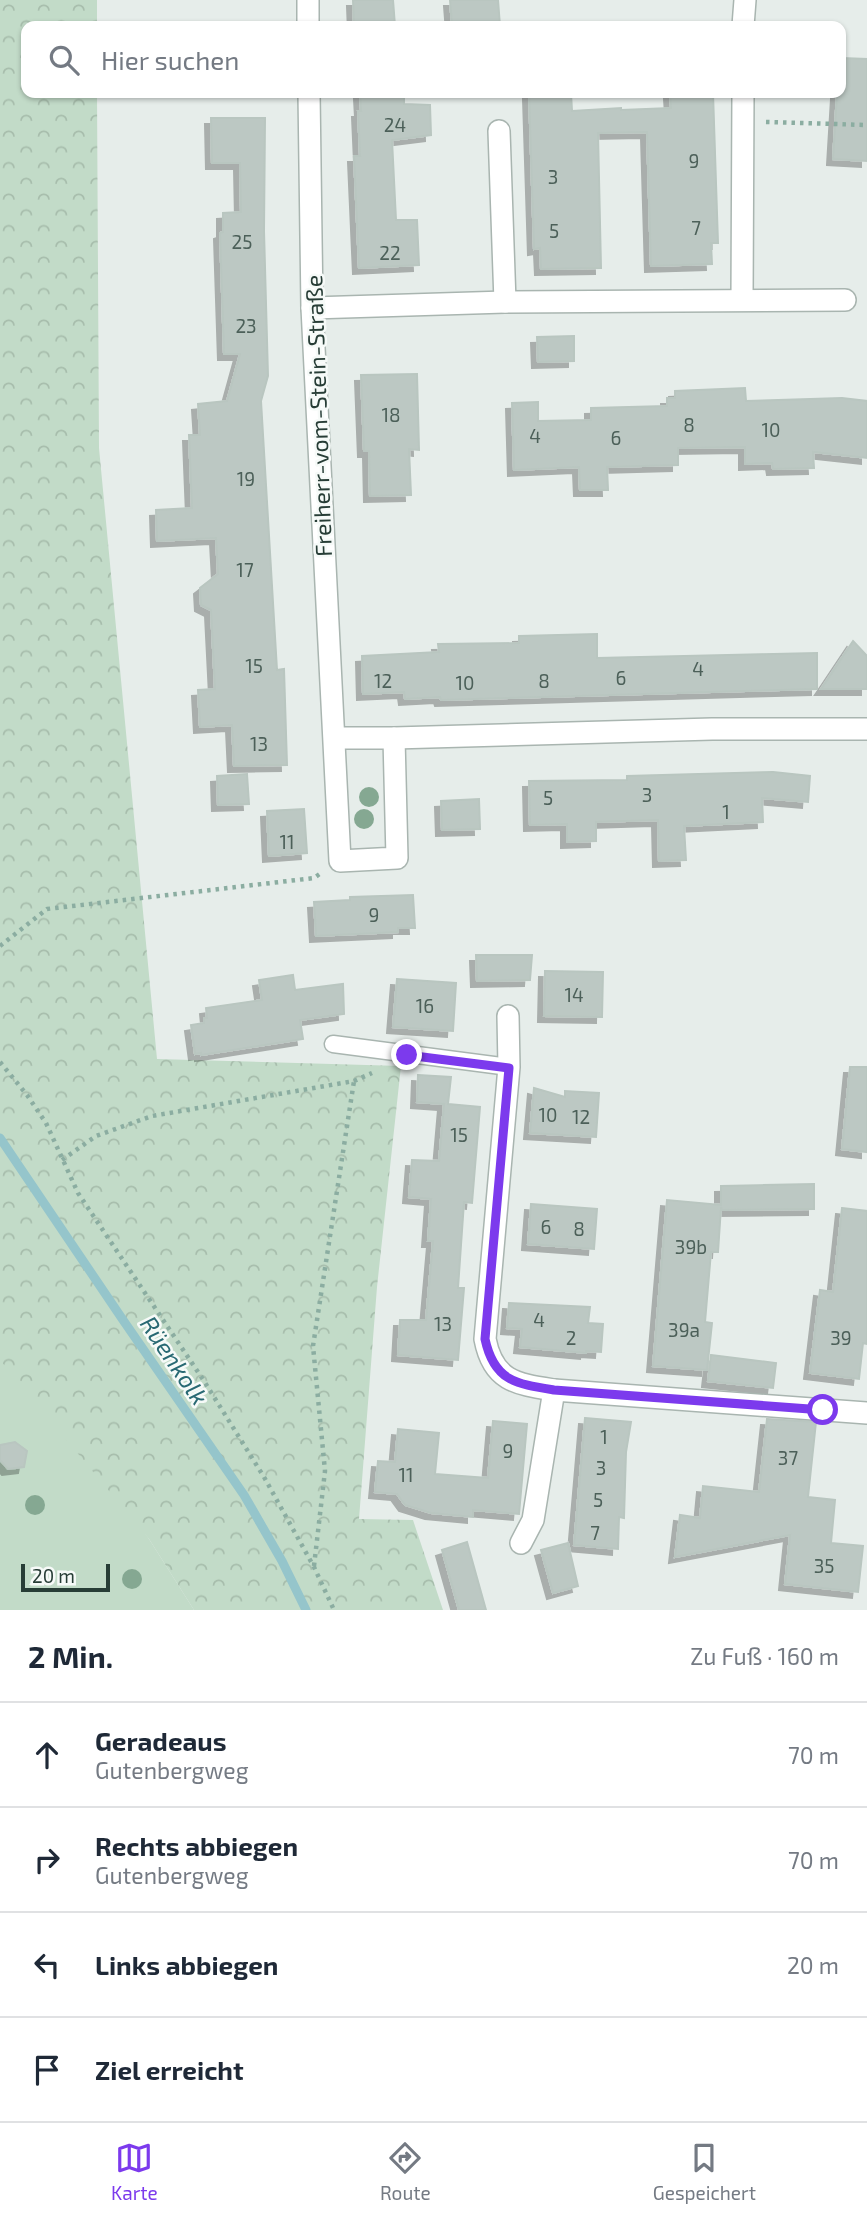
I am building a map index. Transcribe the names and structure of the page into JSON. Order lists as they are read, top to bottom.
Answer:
{
  "streets": {
    "street": ["Freiherr-vom-Stein-Straße"]
  },
  "water": ["Rüenkolk"],
  "house_numbers": [
    "24",
    "9",
    "3",
    "7",
    "5",
    "25",
    "22",
    "23",
    "18",
    "8",
    "10",
    "4",
    "6",
    "19",
    "17",
    "15",
    "4",
    "6",
    "12",
    "8",
    "10",
    "13",
    "3",
    "5",
    "1",
    "11",
    "9",
    "14",
    "16",
    "10",
    "12",
    "15",
    "6",
    "8",
    "39b",
    "4",
    "13",
    "39a",
    "2",
    "39",
    "1",
    "9",
    "37",
    "3",
    "11",
    "5",
    "7",
    "35"
  ],
  "scale_bar": "20 m",
  "page": {
    "search": "Hier suchen",
    "scale": "20 m",
    "heading": ["2 Min.", "Zu Fuß · 160 m"],
    "list": [
      ["Geradeaus", "Gutenbergweg", "70 m"],
      ["Rechts abbiegen", "Gutenbergweg", "70 m"],
      ["Links abbiegen", "20 m"],
      "Ziel erreicht"
    ],
    "nav": ["Karte", "Route", "Gespeichert"]
  }
}
